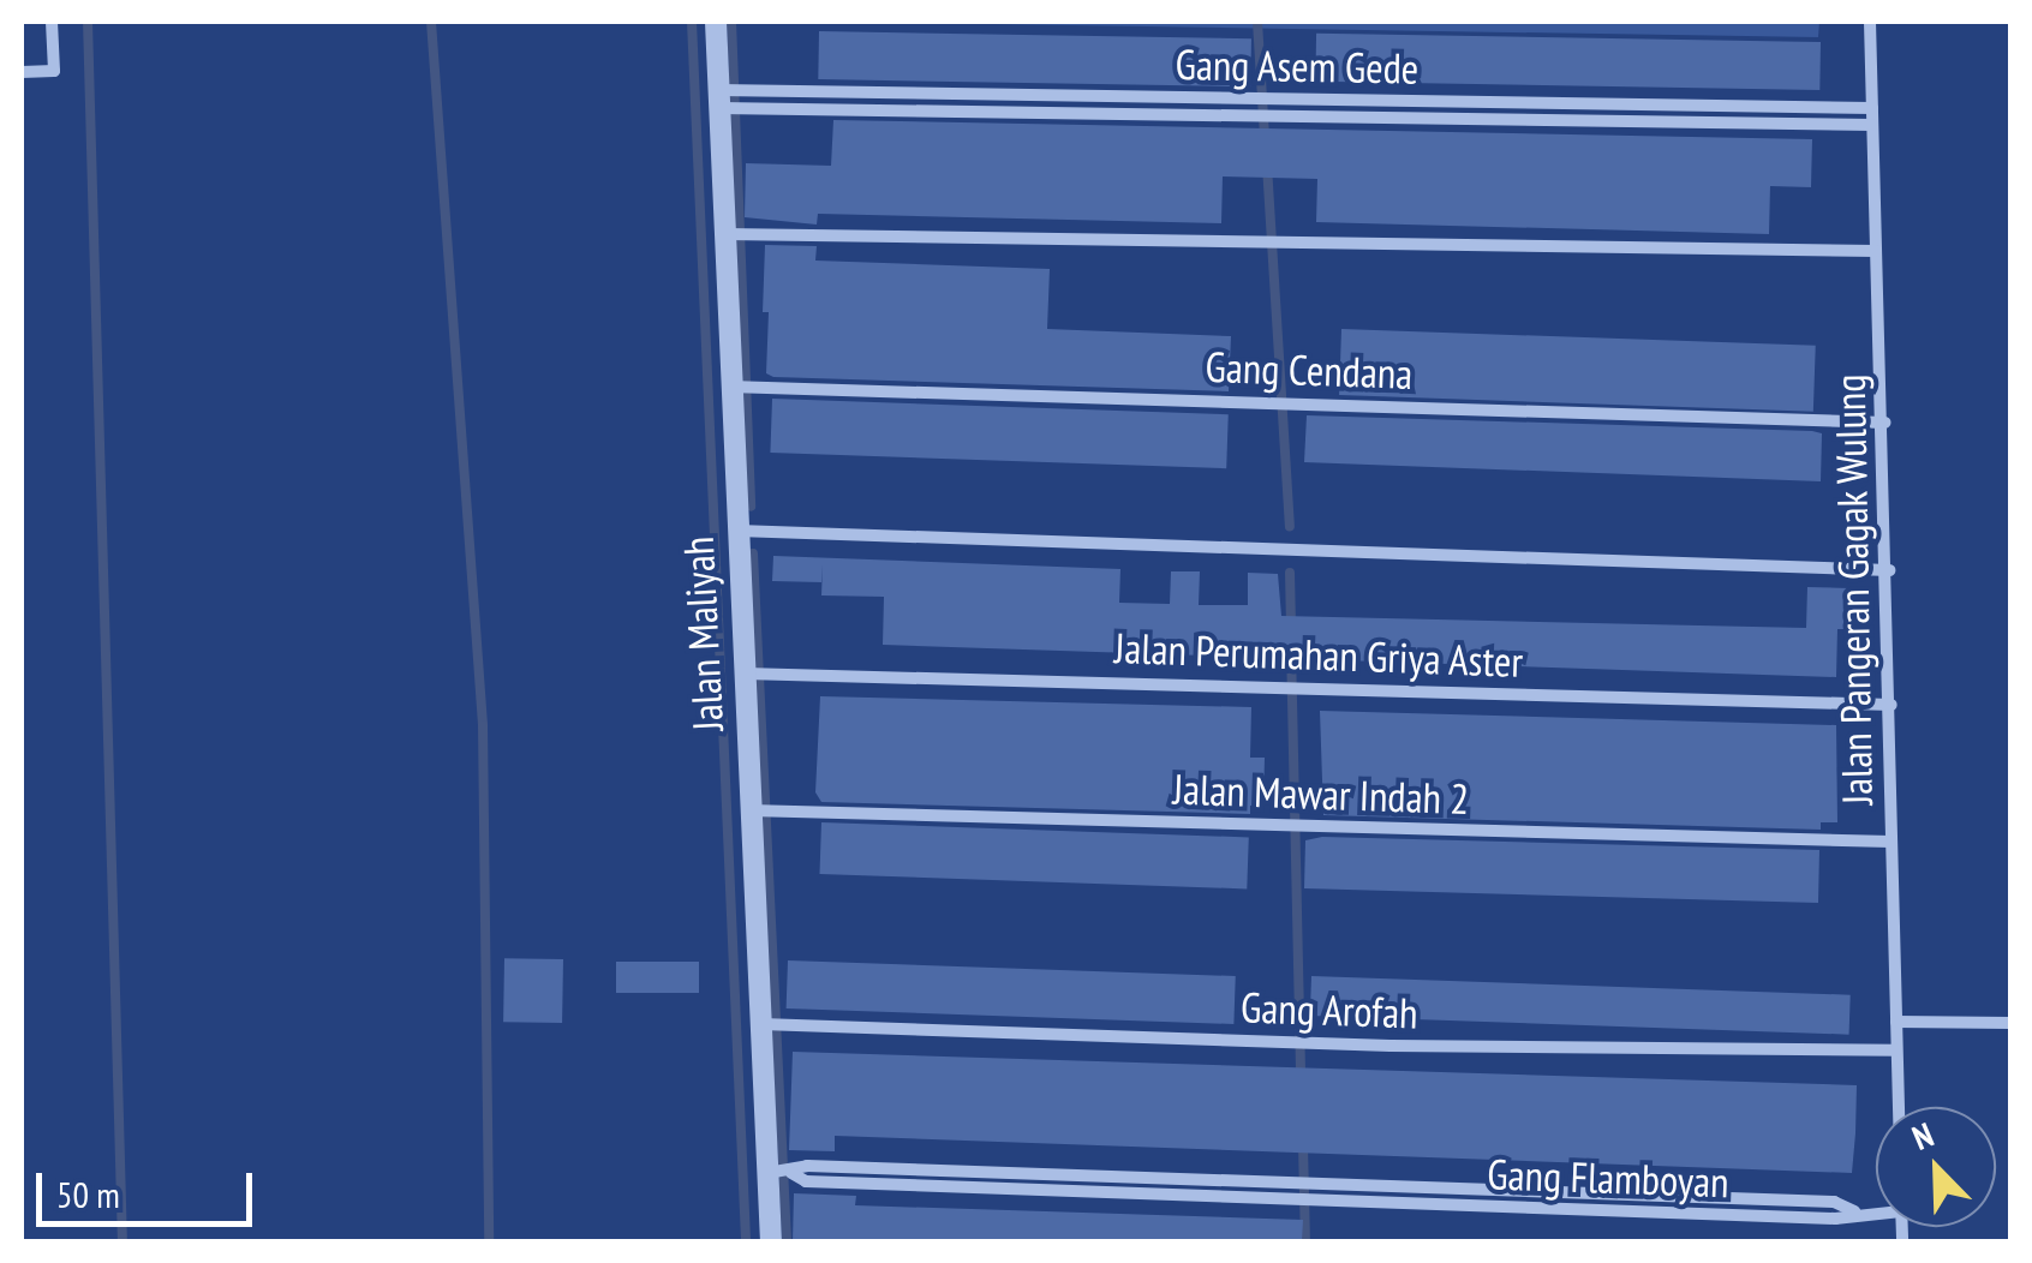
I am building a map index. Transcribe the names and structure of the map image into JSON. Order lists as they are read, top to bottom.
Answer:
{
  "streets": {
    "street": [
      "Gang Asem Gede",
      "Gang Cendana",
      "Jalan Pangeran Gagak Wulung",
      "Jalan Maliyah",
      "Jalan Perumahan Griya Aster",
      "Jalan Mawar Indah 2",
      "Gang Arofah",
      "Gang Flamboyan"
    ]
  },
  "crossings": [
    ["Gang Asem Gede", "Jalan Pangeran Gagak Wulung"],
    ["Gang Asem Gede", "Jalan Maliyah"],
    ["Gang Cendana", "Jalan Pangeran Gagak Wulung"],
    ["Gang Cendana", "Jalan Maliyah"],
    ["Jalan Pangeran Gagak Wulung", "Jalan Perumahan Griya Aster"],
    ["Jalan Pangeran Gagak Wulung", "Jalan Mawar Indah 2"],
    ["Jalan Pangeran Gagak Wulung", "Gang Arofah"],
    ["Jalan Maliyah", "Jalan Perumahan Griya Aster"],
    ["Jalan Maliyah", "Jalan Mawar Indah 2"],
    ["Jalan Maliyah", "Gang Arofah"],
    ["Jalan Maliyah", "Gang Flamboyan"]
  ],
  "scale_bar": "50 m",
  "north": "top left"
}
